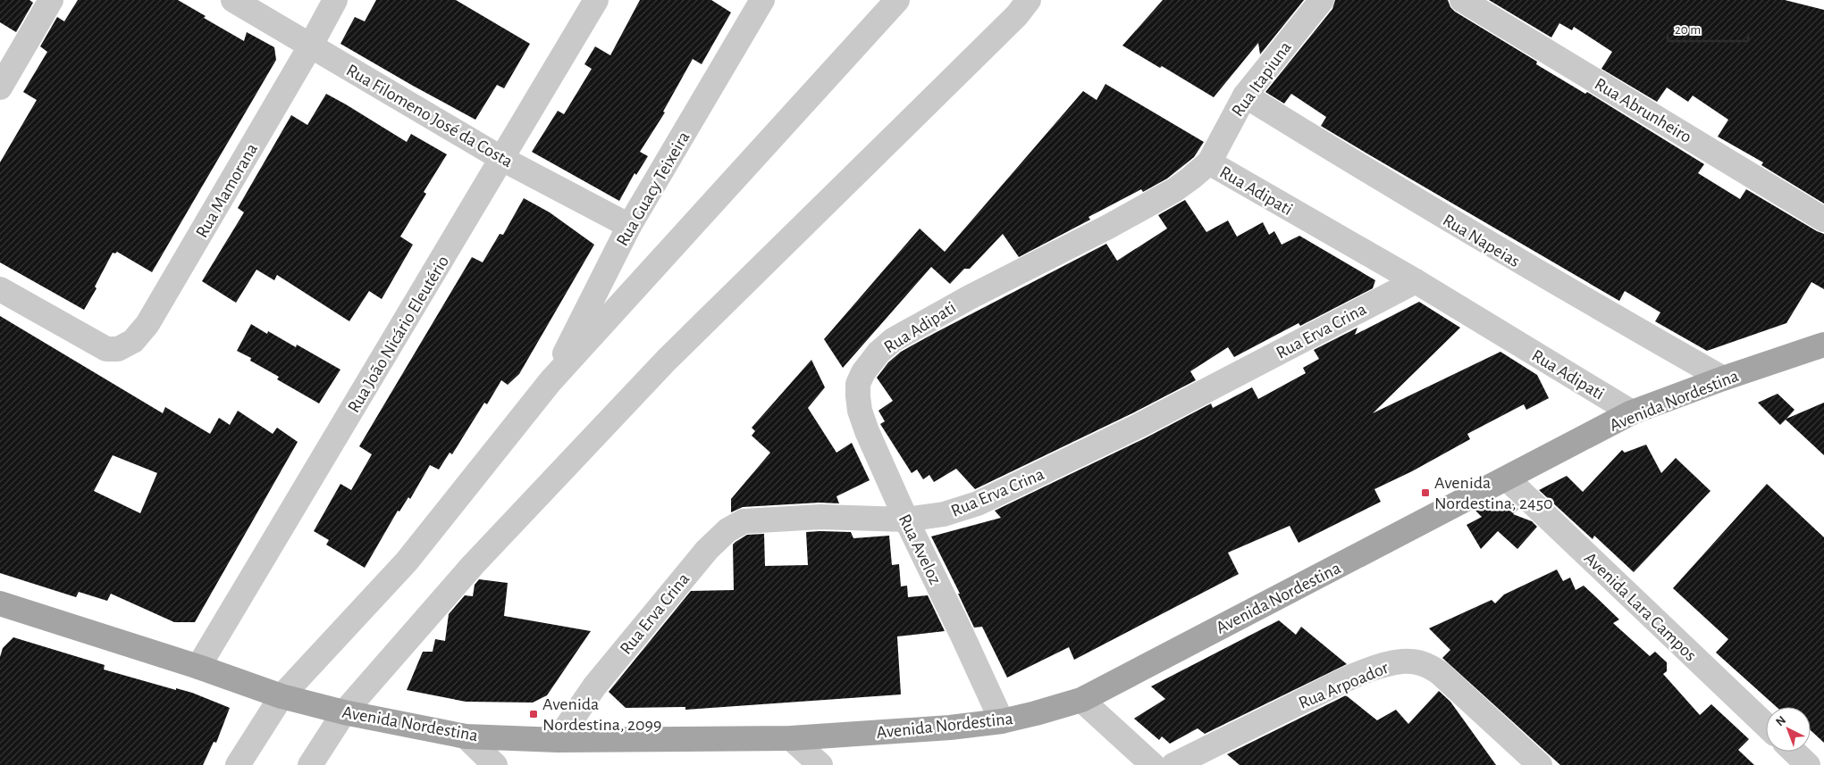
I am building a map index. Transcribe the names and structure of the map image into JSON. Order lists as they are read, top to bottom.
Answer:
{
  "streets": {
    "main road": ["Avenida Nordestina"],
    "street": [
      "Rua Itapiuna",
      "Rua Abrunheiro",
      "Rua Filomeno José da Costa",
      "Rua Guacy Teixeira",
      "Rua Mamorana",
      "Rua Adipati",
      "Rua Napeias",
      "Rua Erva Crina",
      "Rua João Nicário Eleutério",
      "Rua Aveloz",
      "Avenida Lara Campos",
      "Rua Arpoador"
    ]
  },
  "crossings": [
    ["Rua Itapiuna", "Rua Adipati"],
    ["Rua Itapiuna", "Rua Napeias"],
    ["Rua Filomeno José da Costa", "Rua Guacy Teixeira"],
    ["Rua Filomeno José da Costa", "Rua Mamorana"],
    ["Rua Filomeno José da Costa", "Rua João Nicário Eleutério"],
    ["Rua Adipati", "Rua Erva Crina"],
    ["Rua Adipati", "Avenida Nordestina"],
    ["Rua Adipati", "Rua Aveloz"],
    ["Rua Napeias", "Avenida Nordestina"],
    ["Rua Erva Crina", "Avenida Nordestina"],
    ["Rua Erva Crina", "Rua Aveloz"],
    ["Rua João Nicário Eleutério", "Avenida Nordestina"],
    ["Avenida Nordestina", "Rua Aveloz"],
    ["Avenida Nordestina", "Avenida Lara Campos"]
  ],
  "places": {
    "transit": ["Avenida Nordestina, 2450", "Avenida Nordestina, 2099"]
  },
  "scale_bar": "20 m",
  "north": "top left"
}
